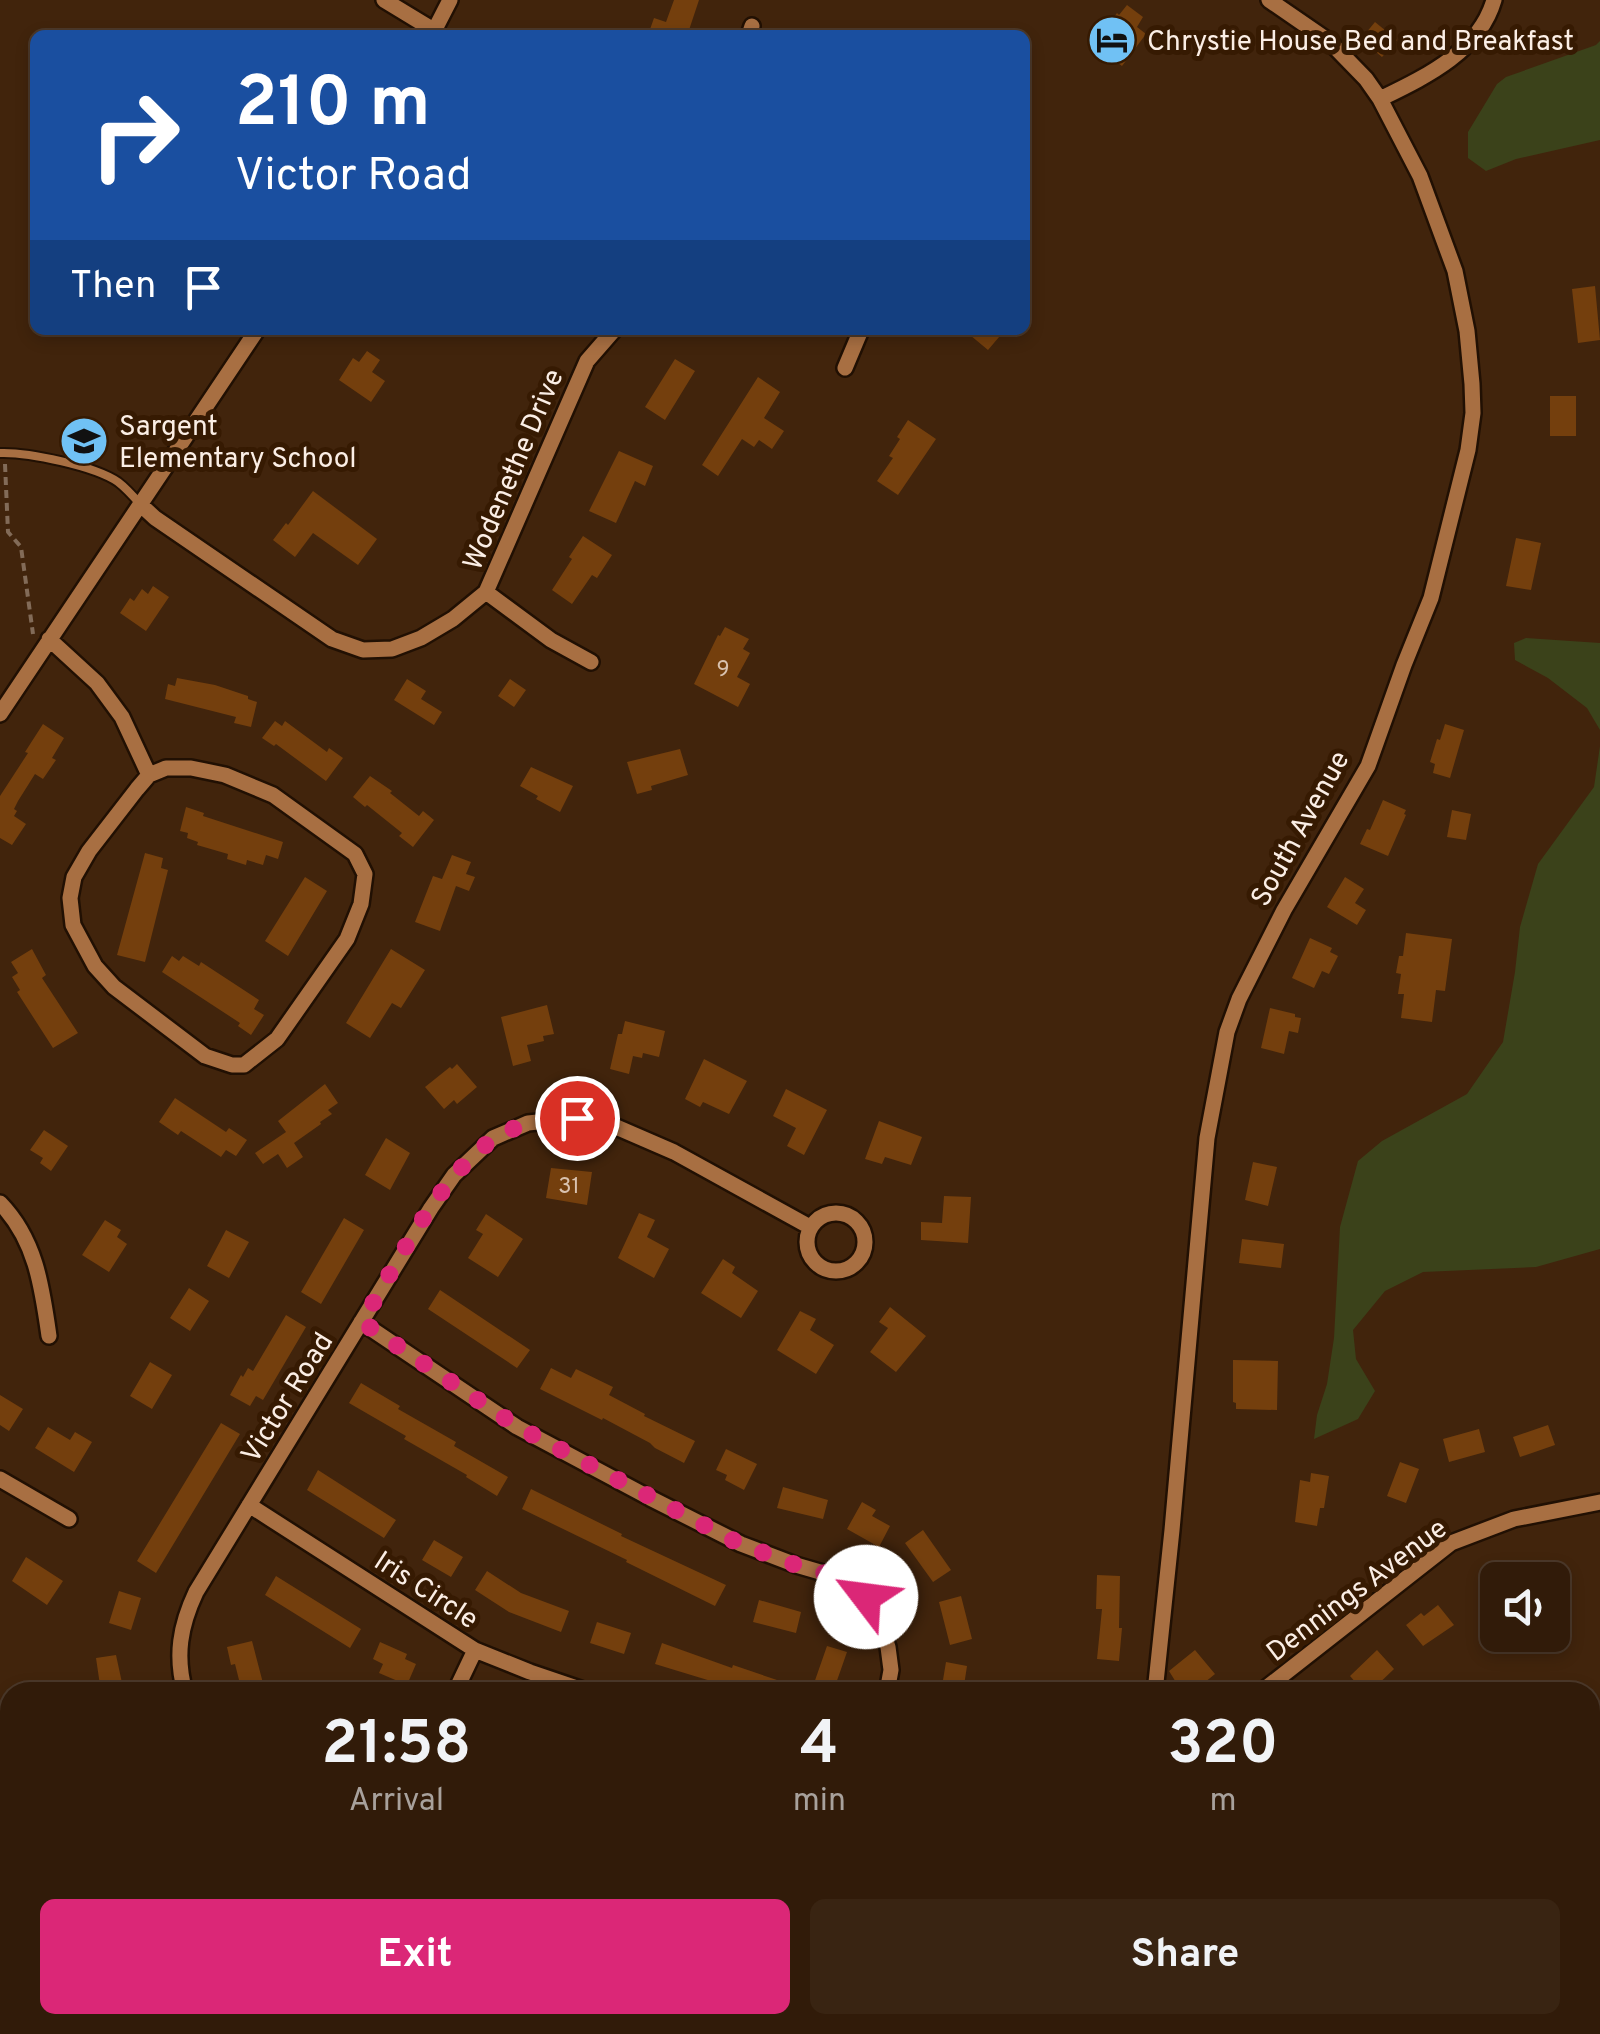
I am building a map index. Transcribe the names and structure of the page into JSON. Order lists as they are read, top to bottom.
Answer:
{
  "streets": {
    "street": [
      "Wodenethe Drive",
      "South Avenue",
      "Victor Road",
      "Iris Circle",
      "Dennings Avenue"
    ]
  },
  "crossings": [
    ["Victor Road", "Iris Circle"]
  ],
  "places": {
    "hotel": ["Chrystie House Bed and Breakfast"],
    "school or university": ["Sargent Elementary School"]
  },
  "house_numbers": ["9", "31"],
  "page": {
    "turn": ["210 m", "Victor Road"],
    "then": "Then",
    "eta": [
      "21:58",
      "Arrival",
      "4",
      "min",
      "320",
      "m"
    ],
    "buttons": ["Exit", "Share"]
  }
}
